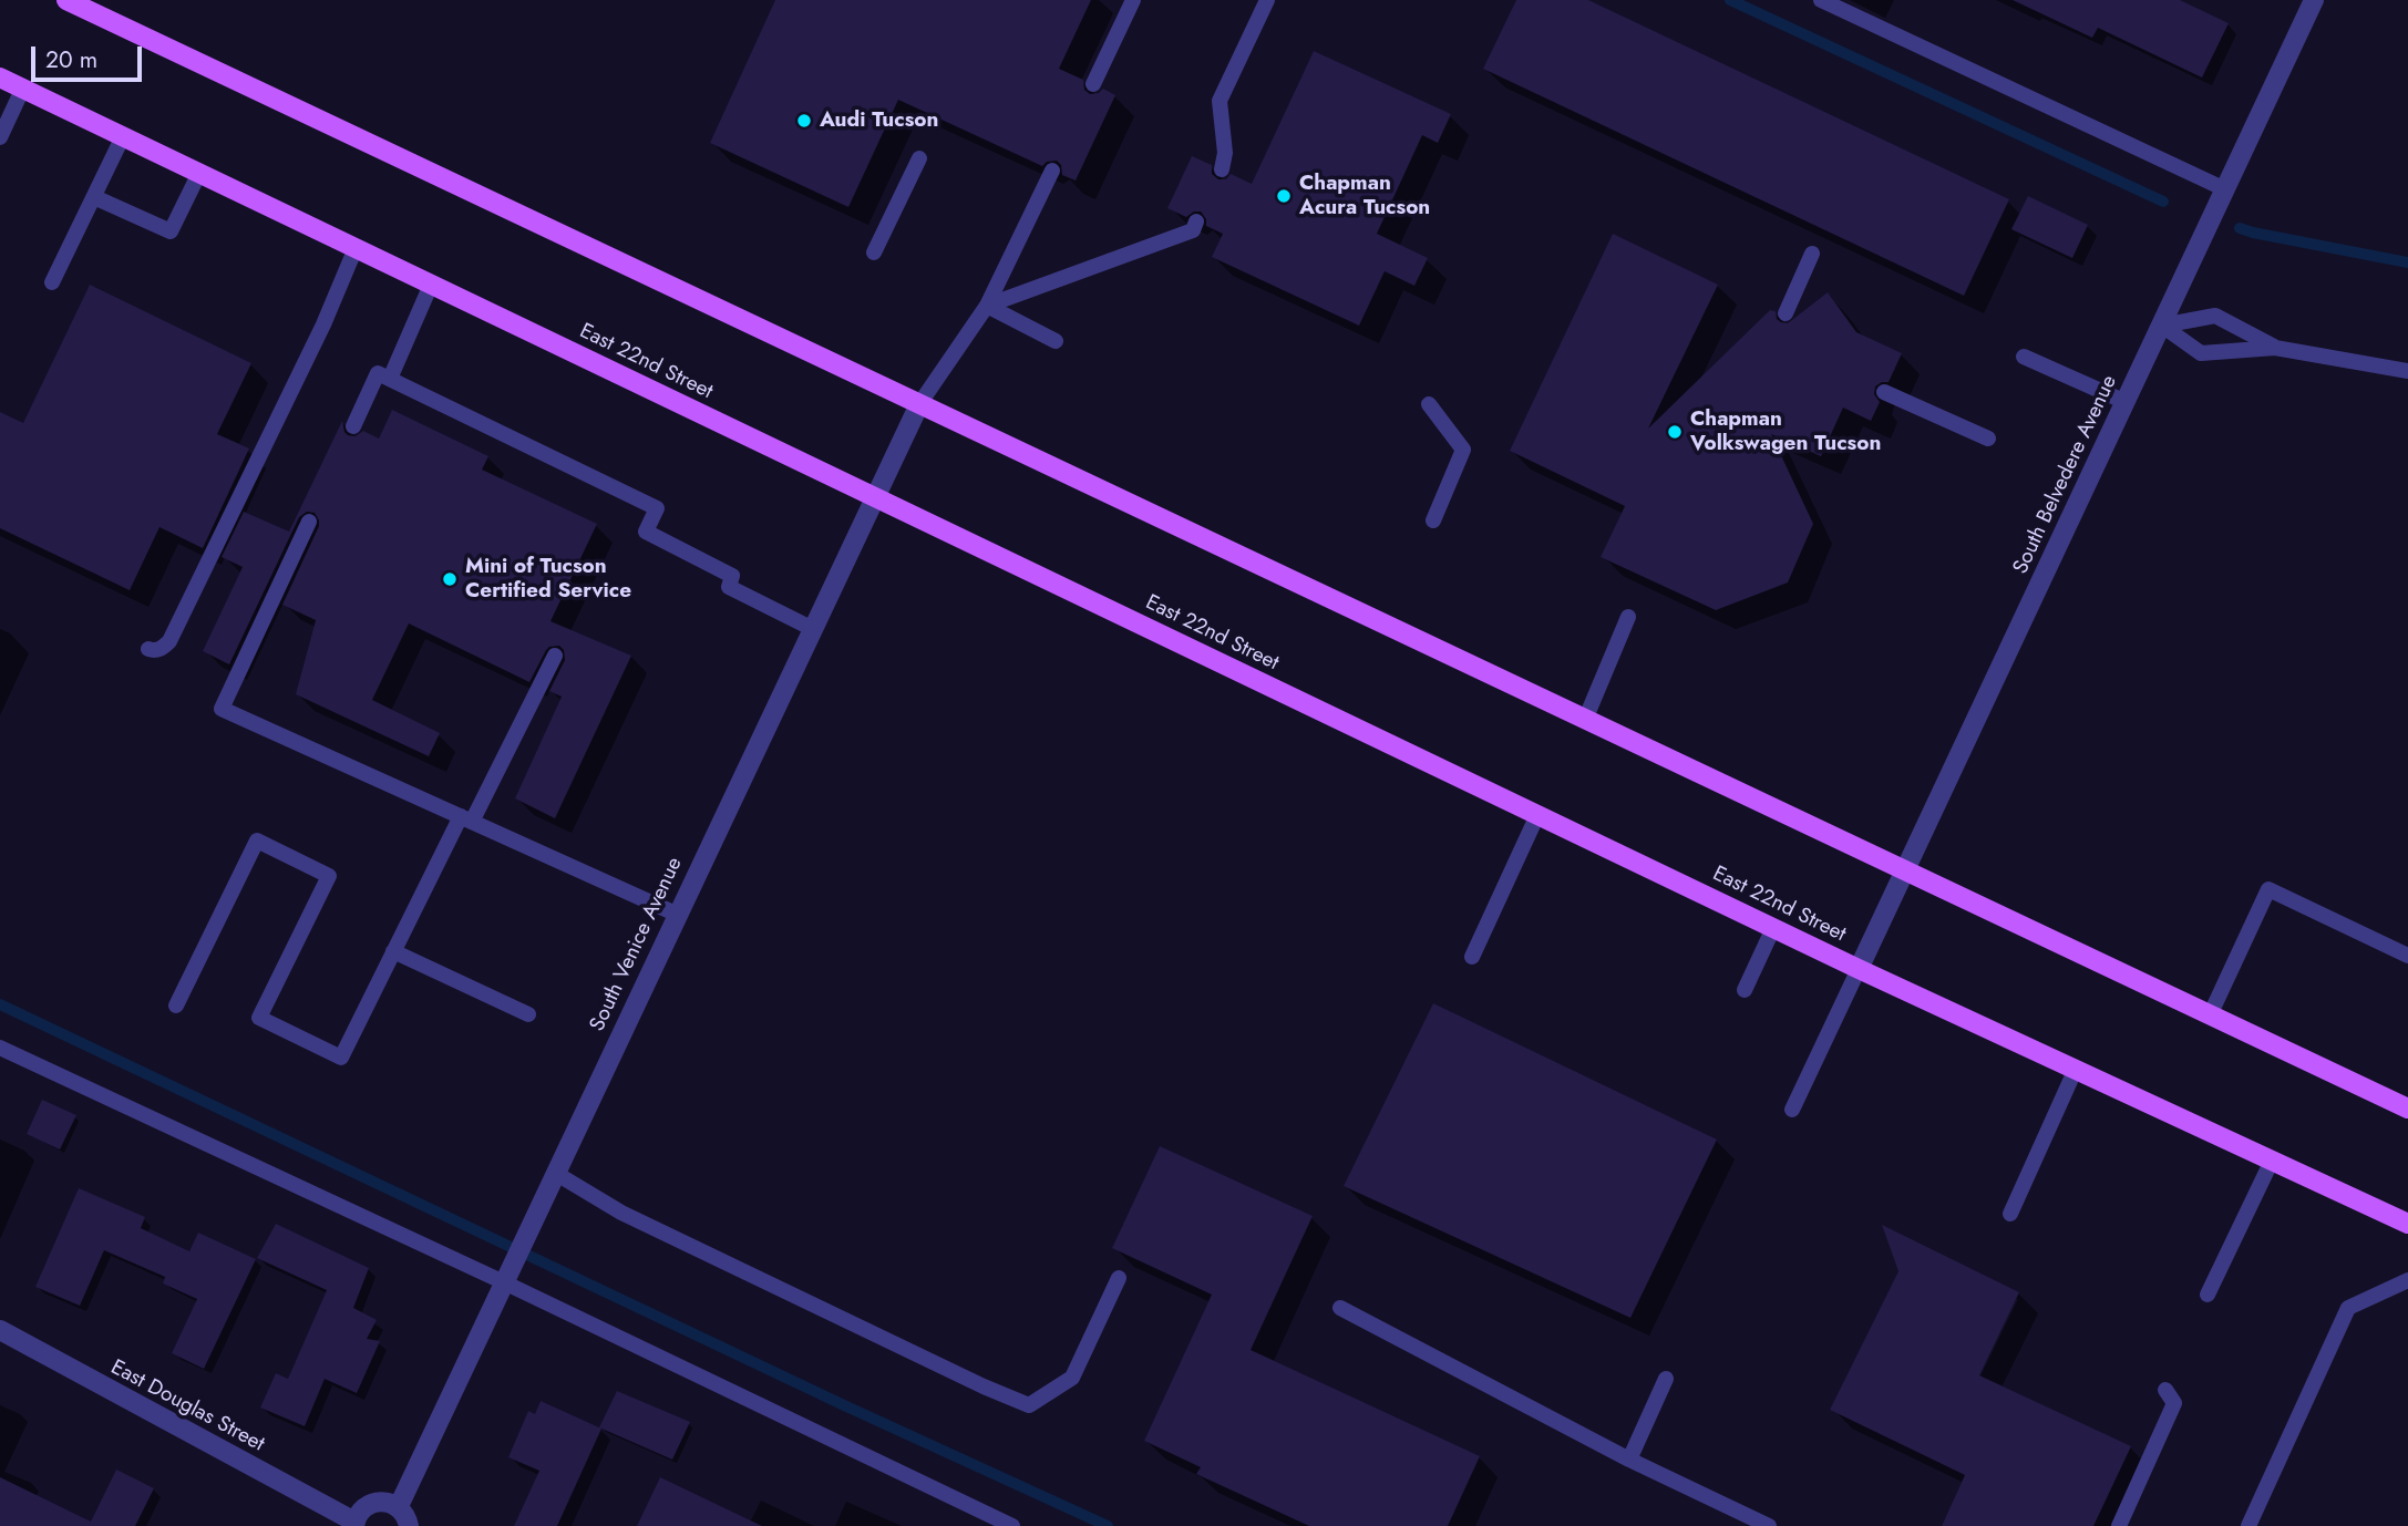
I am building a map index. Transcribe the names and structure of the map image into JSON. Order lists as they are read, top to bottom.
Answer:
{
  "streets": {
    "main road": ["East 22nd Street"],
    "street": ["South Belvedere Avenue", "South Venice Avenue", "East Douglas Street"]
  },
  "crossings": [
    ["East 22nd Street", "South Belvedere Avenue"],
    ["East 22nd Street", "South Venice Avenue"]
  ],
  "places": [
    "Audi Tucson",
    "Chapman Acura Tucson",
    "Chapman Volkswagen Tucson",
    "Mini of Tucson Certified Service"
  ],
  "scale_bar": "20 m"
}
